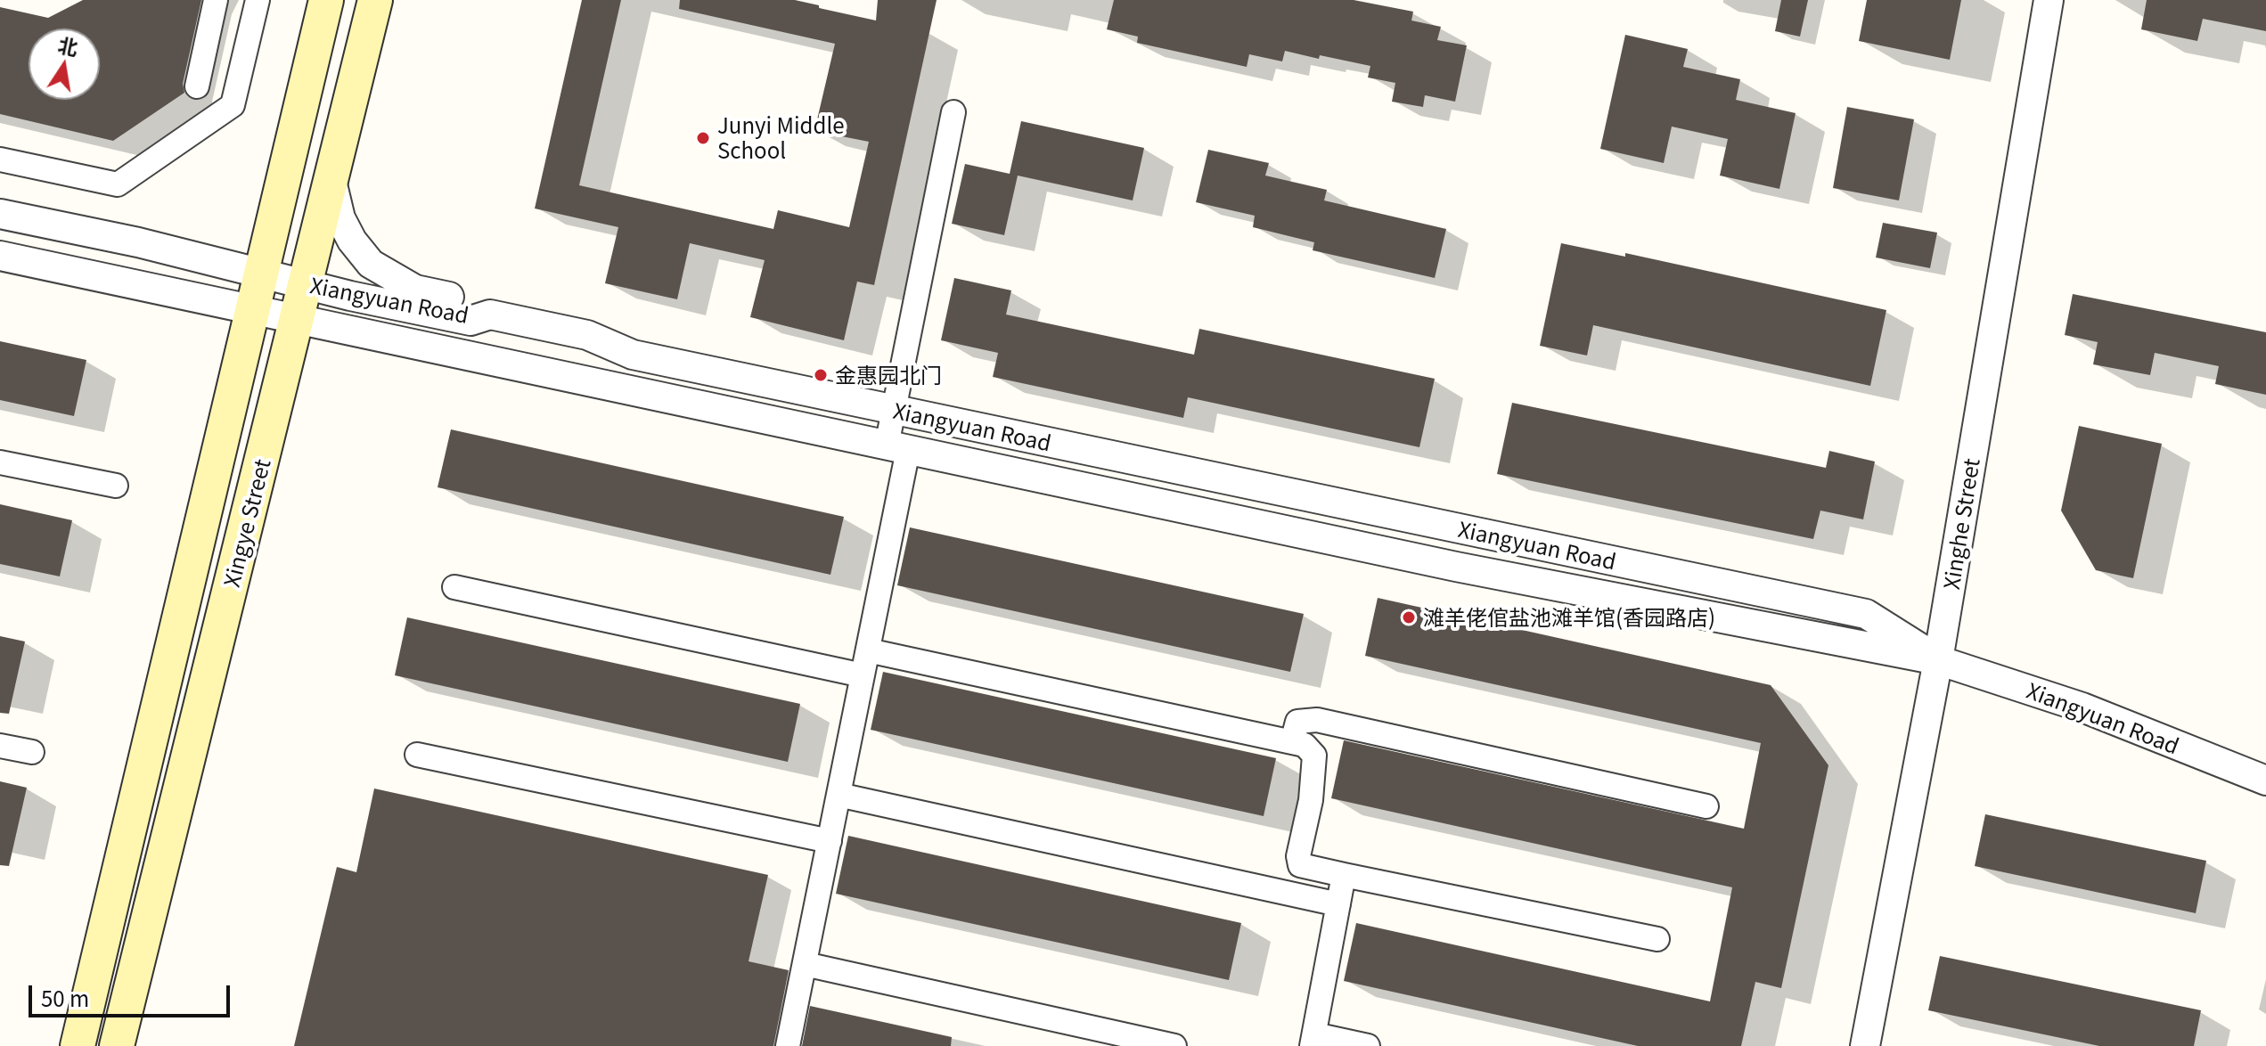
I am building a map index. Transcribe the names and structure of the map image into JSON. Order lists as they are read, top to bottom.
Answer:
{
  "streets": {
    "main road": ["Xingye Street"],
    "street": ["Xiangyuan Road", "Xinghe Street"]
  },
  "crossings": [
    ["Xiangyuan Road", "Xingye Street"],
    ["Xiangyuan Road", "Xinghe Street"]
  ],
  "places": ["Junyi Middle School", "金惠园北门", "滩羊佬倌盐池滩羊馆(香园路店)"],
  "scale_bar": "50 m",
  "north": "top"
}
